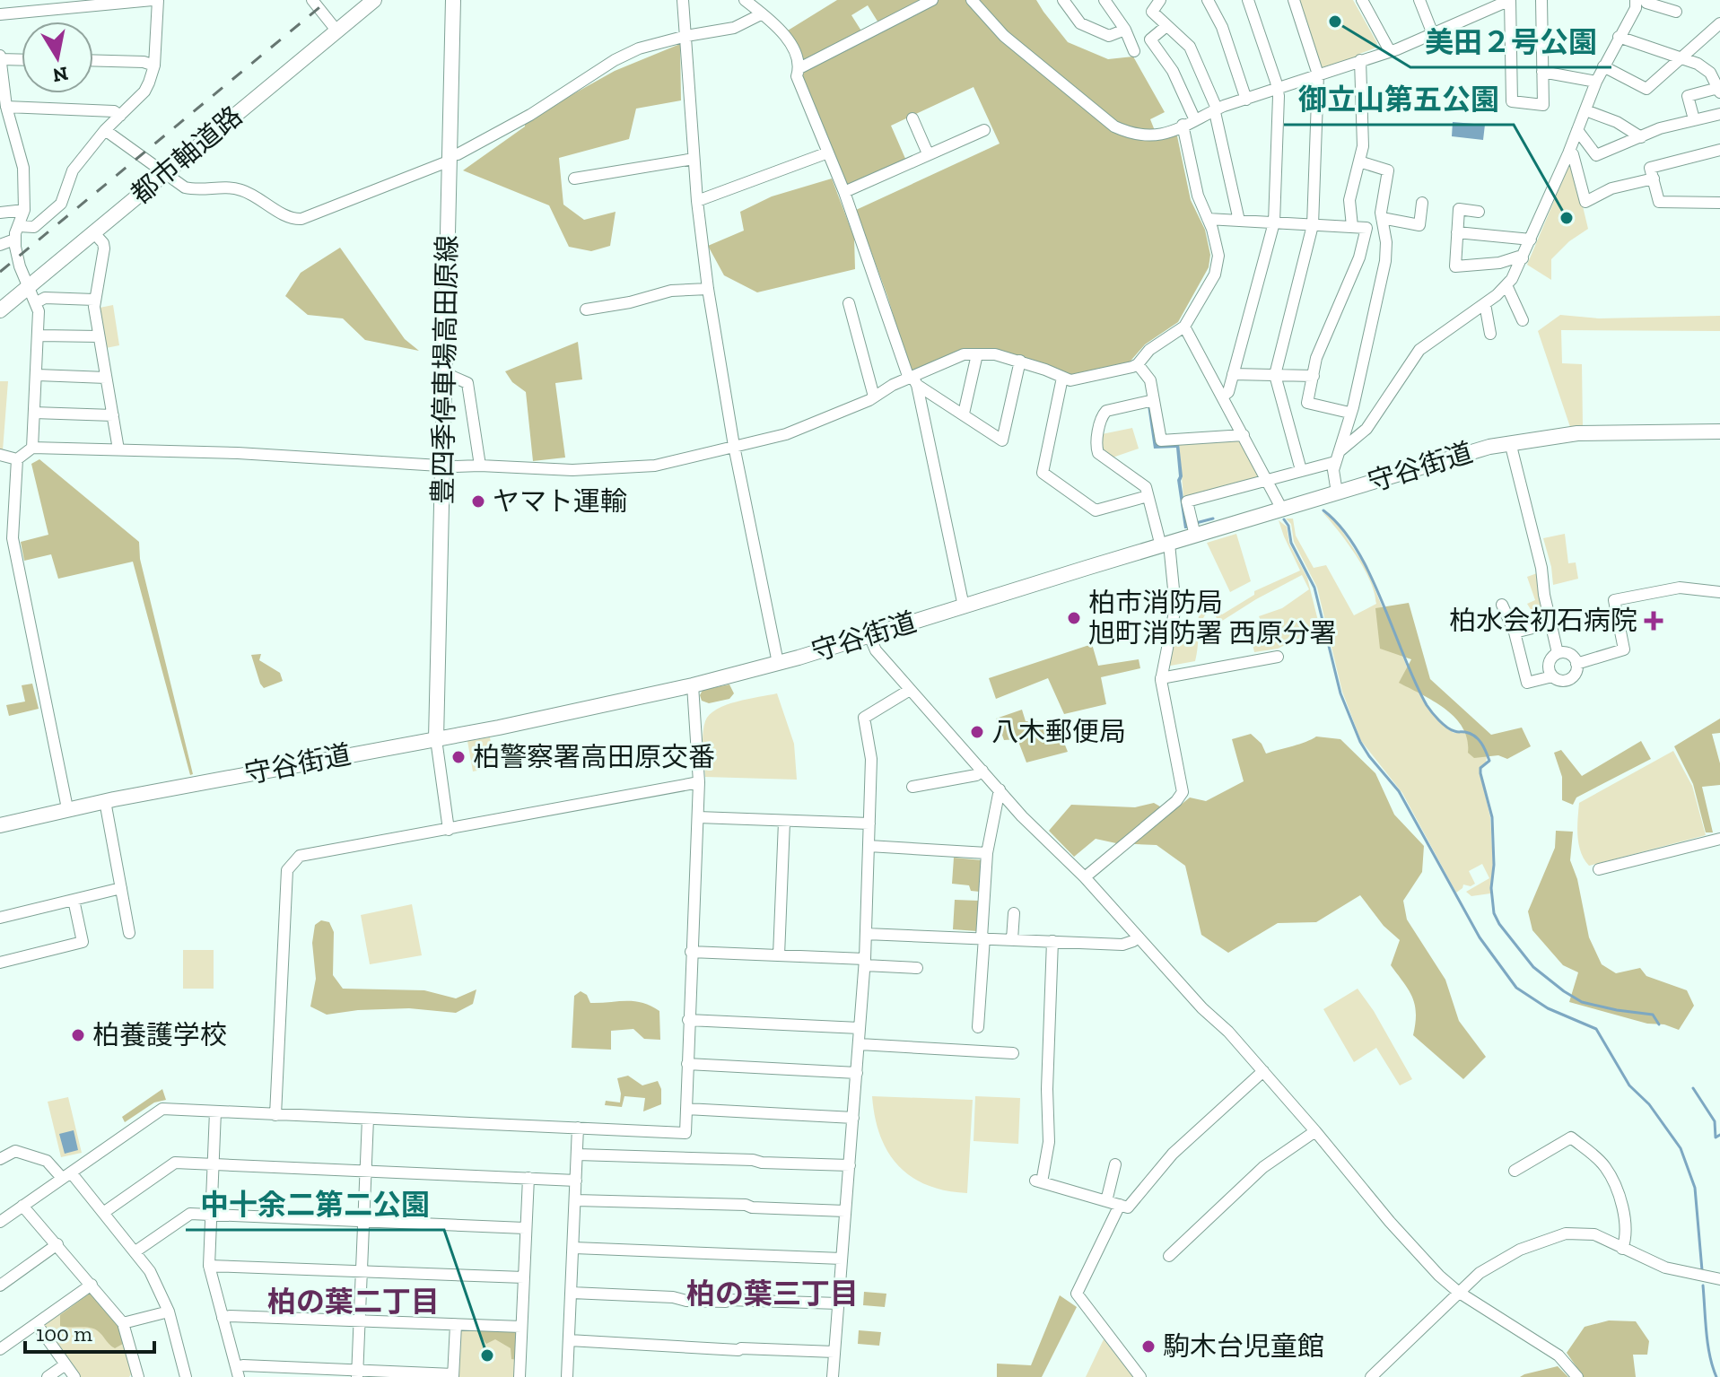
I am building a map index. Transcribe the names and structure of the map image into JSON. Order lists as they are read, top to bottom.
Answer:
{
  "streets": {
    "main road": ["都市軸道路", "豊四季停車場高田原線", "守谷街道"]
  },
  "crossings": [
    ["豊四季停車場高田原線", "守谷街道"]
  ],
  "districts": ["柏の葉三丁目", "柏の葉二丁目"],
  "places": {
    "other": [
      "美田２号公園",
      "御立山第五公園",
      "ヤマト運輸",
      "柏市消防局 旭町消防署 西原分署",
      "八木郵便局",
      "柏警察署高田原交番",
      "柏養護学校",
      "駒木台児童館",
      "中十余二第二公園"
    ],
    "health": ["柏水会初石病院"]
  },
  "scale_bar": "100 m",
  "north": "bottom"
}
